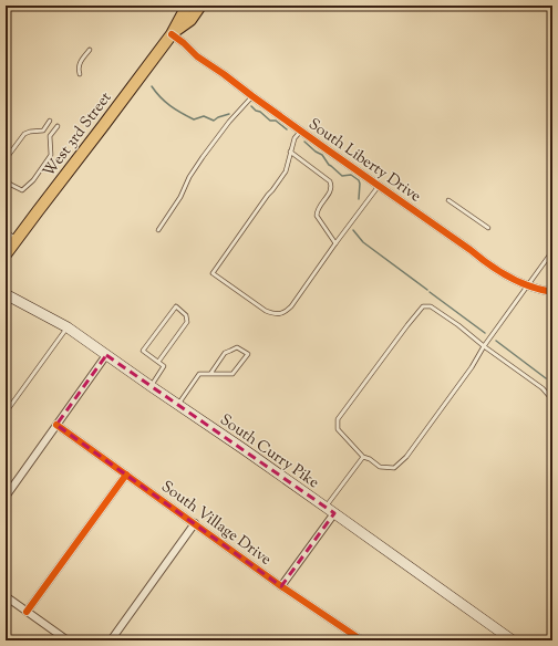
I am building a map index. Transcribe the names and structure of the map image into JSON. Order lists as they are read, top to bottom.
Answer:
{
  "streets": {
    "main road": ["West 3rd Street", "South Curry Pike"],
    "street": ["South Liberty Drive", "South Village Drive"]
  },
  "crossings": [
    ["West 3rd Street", "South Liberty Drive"]
  ]
}
